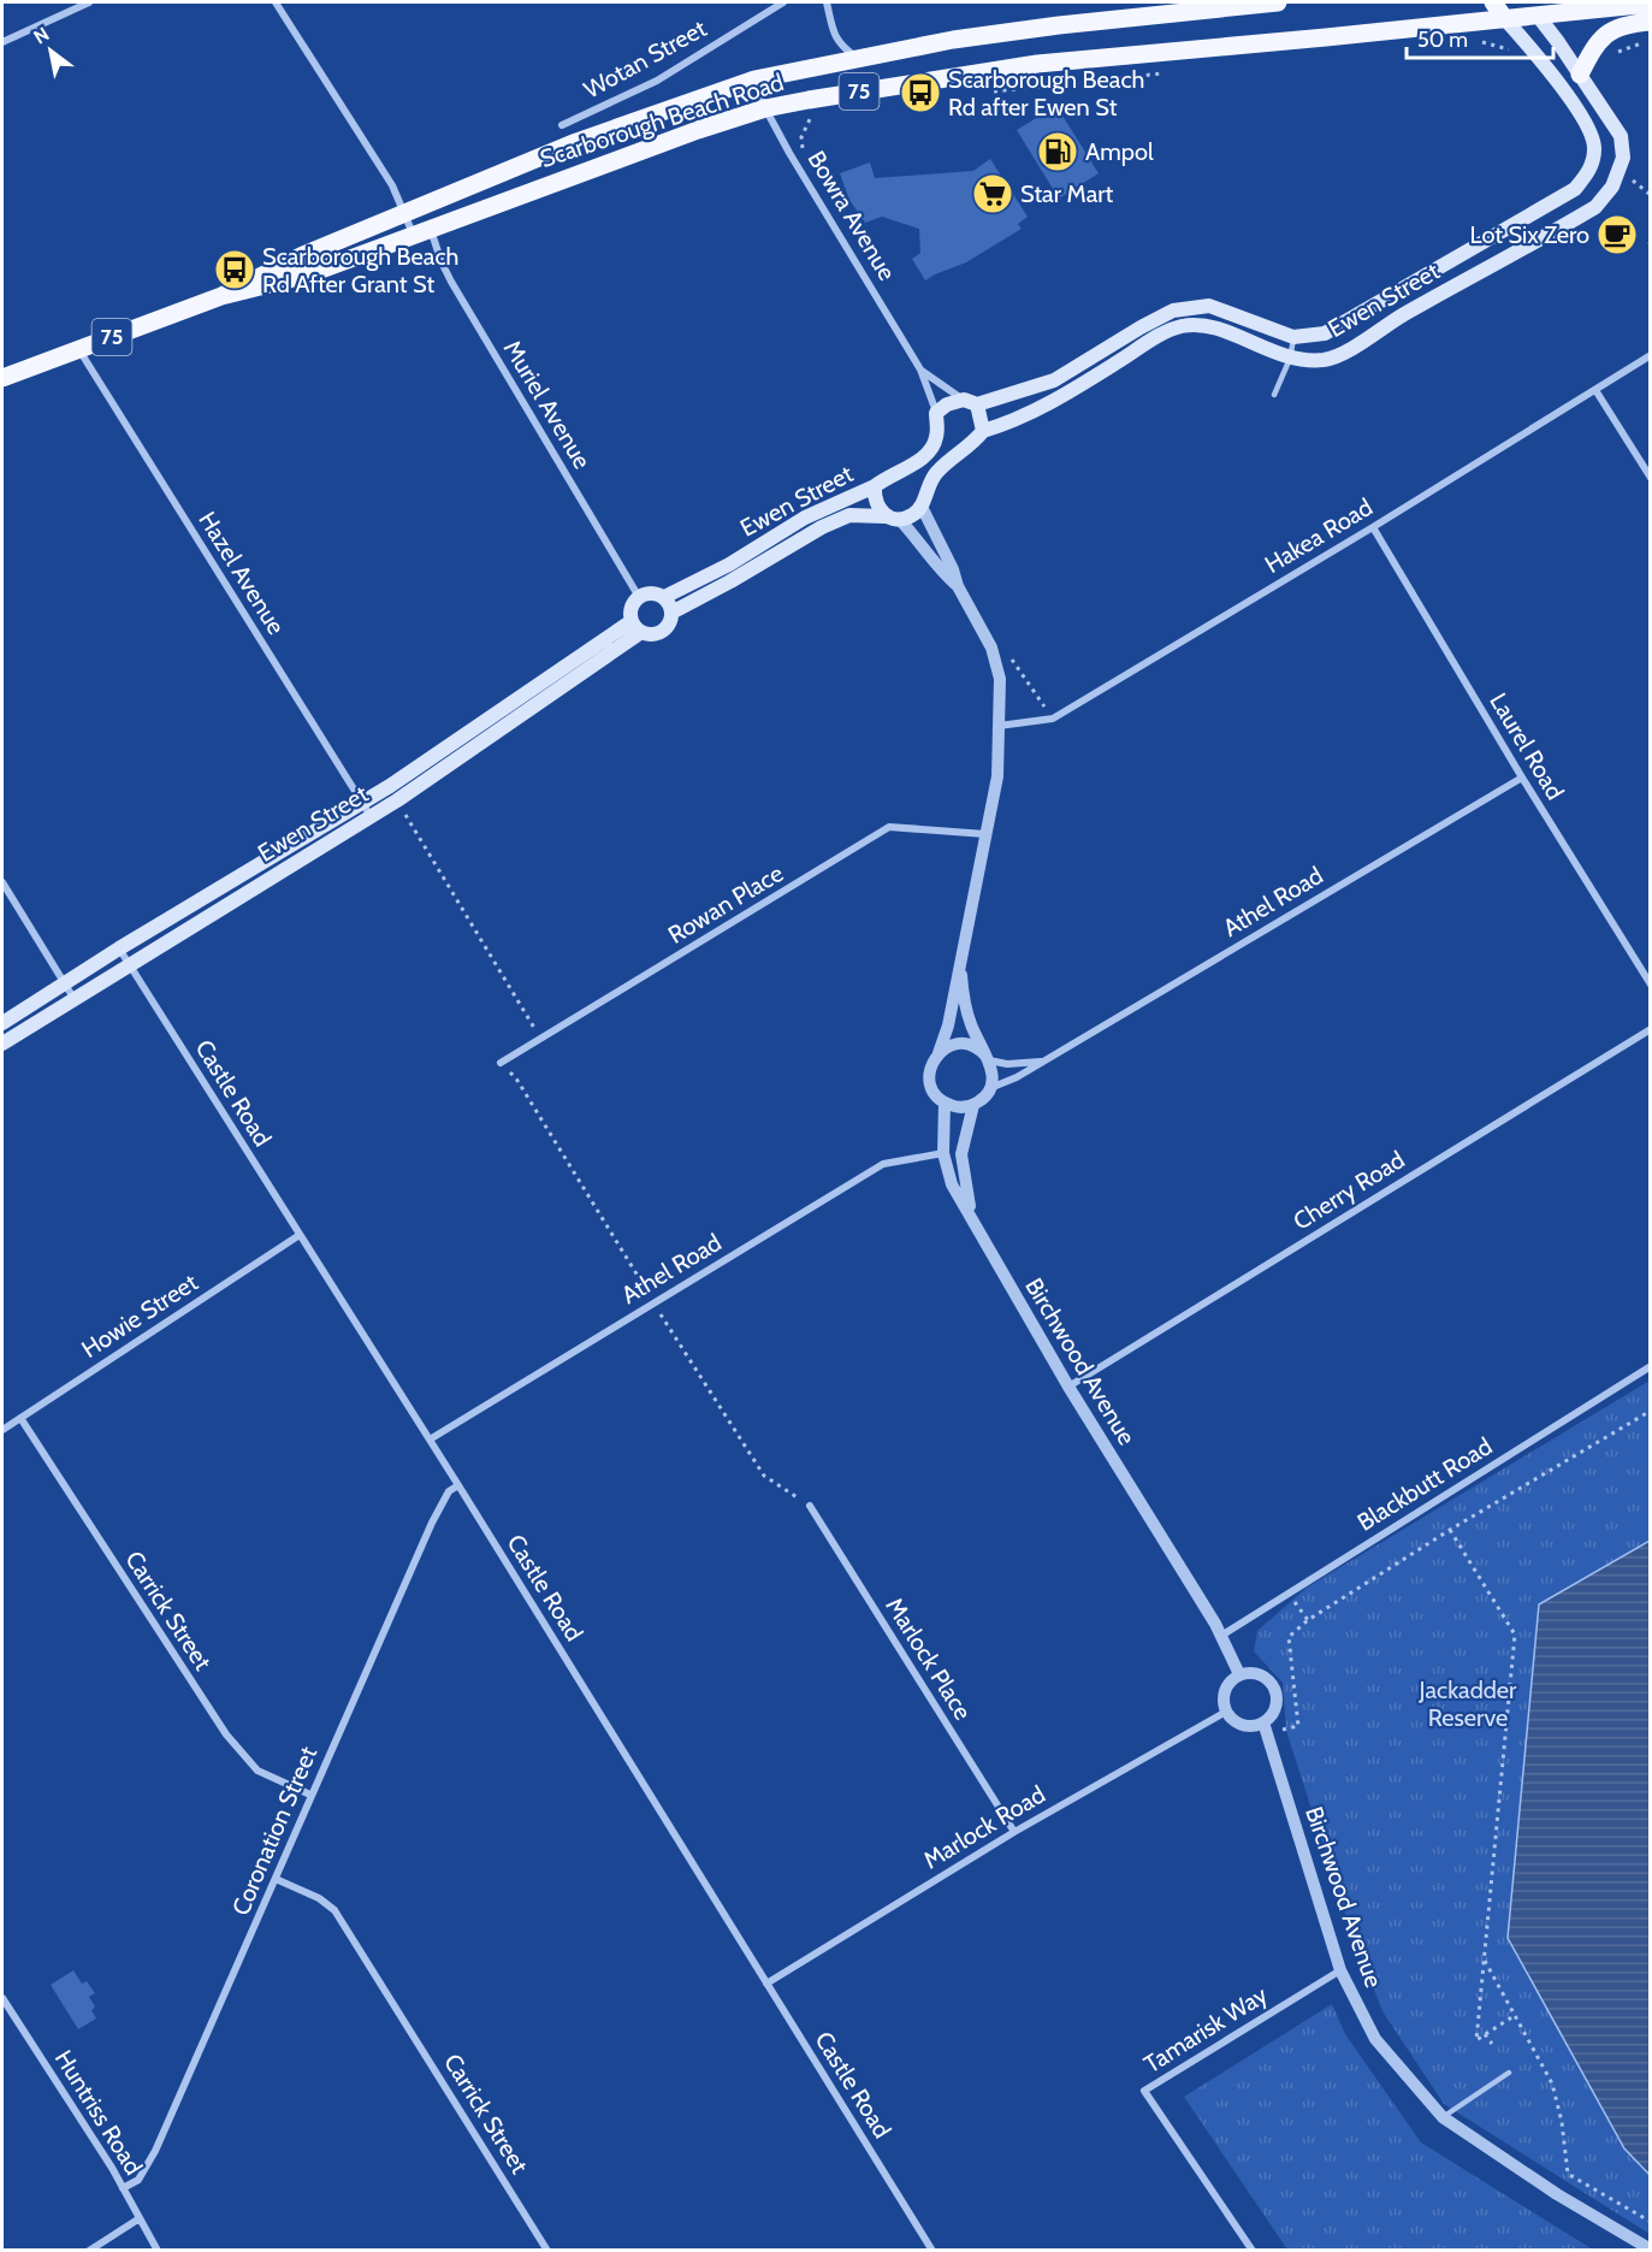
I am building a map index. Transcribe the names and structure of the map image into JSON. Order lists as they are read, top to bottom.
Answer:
{
  "streets": {
    "main road": ["75", "Scarborough Beach Road", "Ewen Street"],
    "street": [
      "Wotan Street",
      "Bowra Avenue",
      "Muriel Avenue",
      "Hakea Road",
      "Hazel Avenue",
      "Laurel Road",
      "Athel Road",
      "Rowan Place",
      "Castle Road",
      "Cherry Road",
      "Howie Street",
      "Birchwood Avenue",
      "Blackbutt Road",
      "Carrick Street",
      "Marlock Place",
      "Marlock Road",
      "Coronation Street",
      "Tamarisk Way",
      "Huntriss Road"
    ]
  },
  "crossings": [
    ["Scarborough Beach Road", "Bowra Avenue"],
    ["Scarborough Beach Road", "Ewen Street"],
    ["Scarborough Beach Road", "Muriel Avenue"],
    ["Scarborough Beach Road", "Hazel Avenue"],
    ["Bowra Avenue", "Ewen Street"],
    ["Ewen Street", "Muriel Avenue"],
    ["Ewen Street", "Hazel Avenue"],
    ["Ewen Street", "Castle Road"],
    ["Ewen Street", "Birchwood Avenue"],
    ["Hakea Road", "Laurel Road"],
    ["Hakea Road", "Birchwood Avenue"],
    ["Laurel Road", "Athel Road"],
    ["Athel Road", "Castle Road"],
    ["Athel Road", "Birchwood Avenue"],
    ["Rowan Place", "Birchwood Avenue"],
    ["Castle Road", "Howie Street"],
    ["Castle Road", "Marlock Road"],
    ["Castle Road", "Coronation Street"],
    ["Cherry Road", "Birchwood Avenue"],
    ["Howie Street", "Carrick Street"],
    ["Birchwood Avenue", "Blackbutt Road"],
    ["Birchwood Avenue", "Marlock Road"],
    ["Birchwood Avenue", "Tamarisk Way"],
    ["Carrick Street", "Coronation Street"],
    ["Marlock Place", "Marlock Road"],
    ["Coronation Street", "Huntriss Road"]
  ],
  "parks": ["Jackadder Reserve"],
  "places": {
    "bus stop": ["Scarborough Beach Rd after Ewen St", "Scarborough Beach Rd After Grant St"],
    "fuel station": ["Ampol"],
    "supermarket": ["Star Mart"],
    "cafe": ["Lot Six Zero"]
  },
  "scale_bar": "50 m",
  "north": "top left"
}
